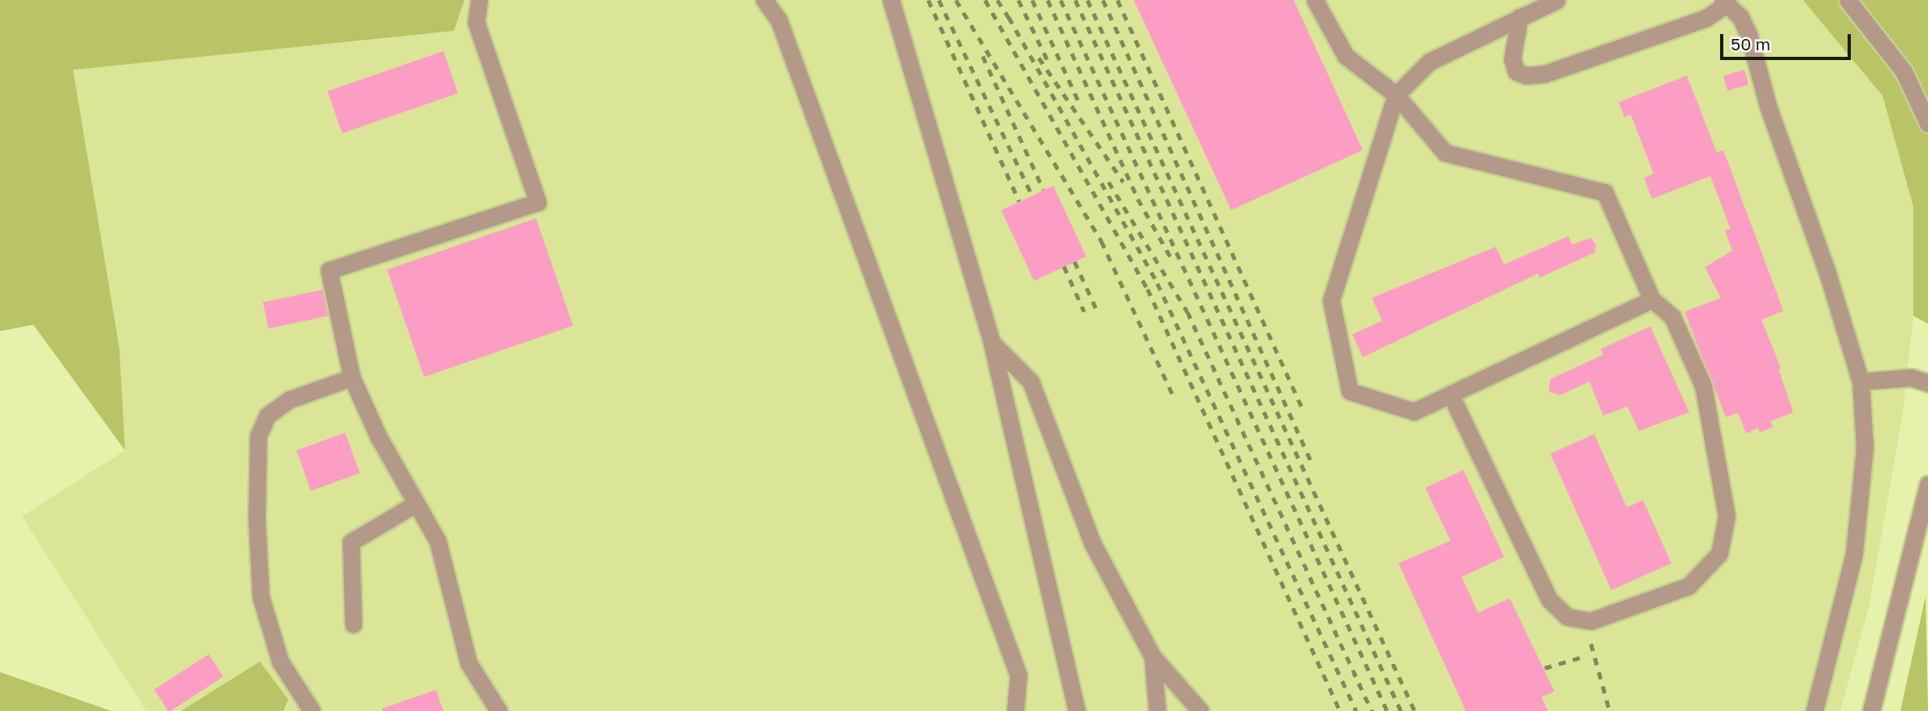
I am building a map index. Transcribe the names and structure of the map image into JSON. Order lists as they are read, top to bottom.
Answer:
{
  "scale_bar": "50 m"
}
